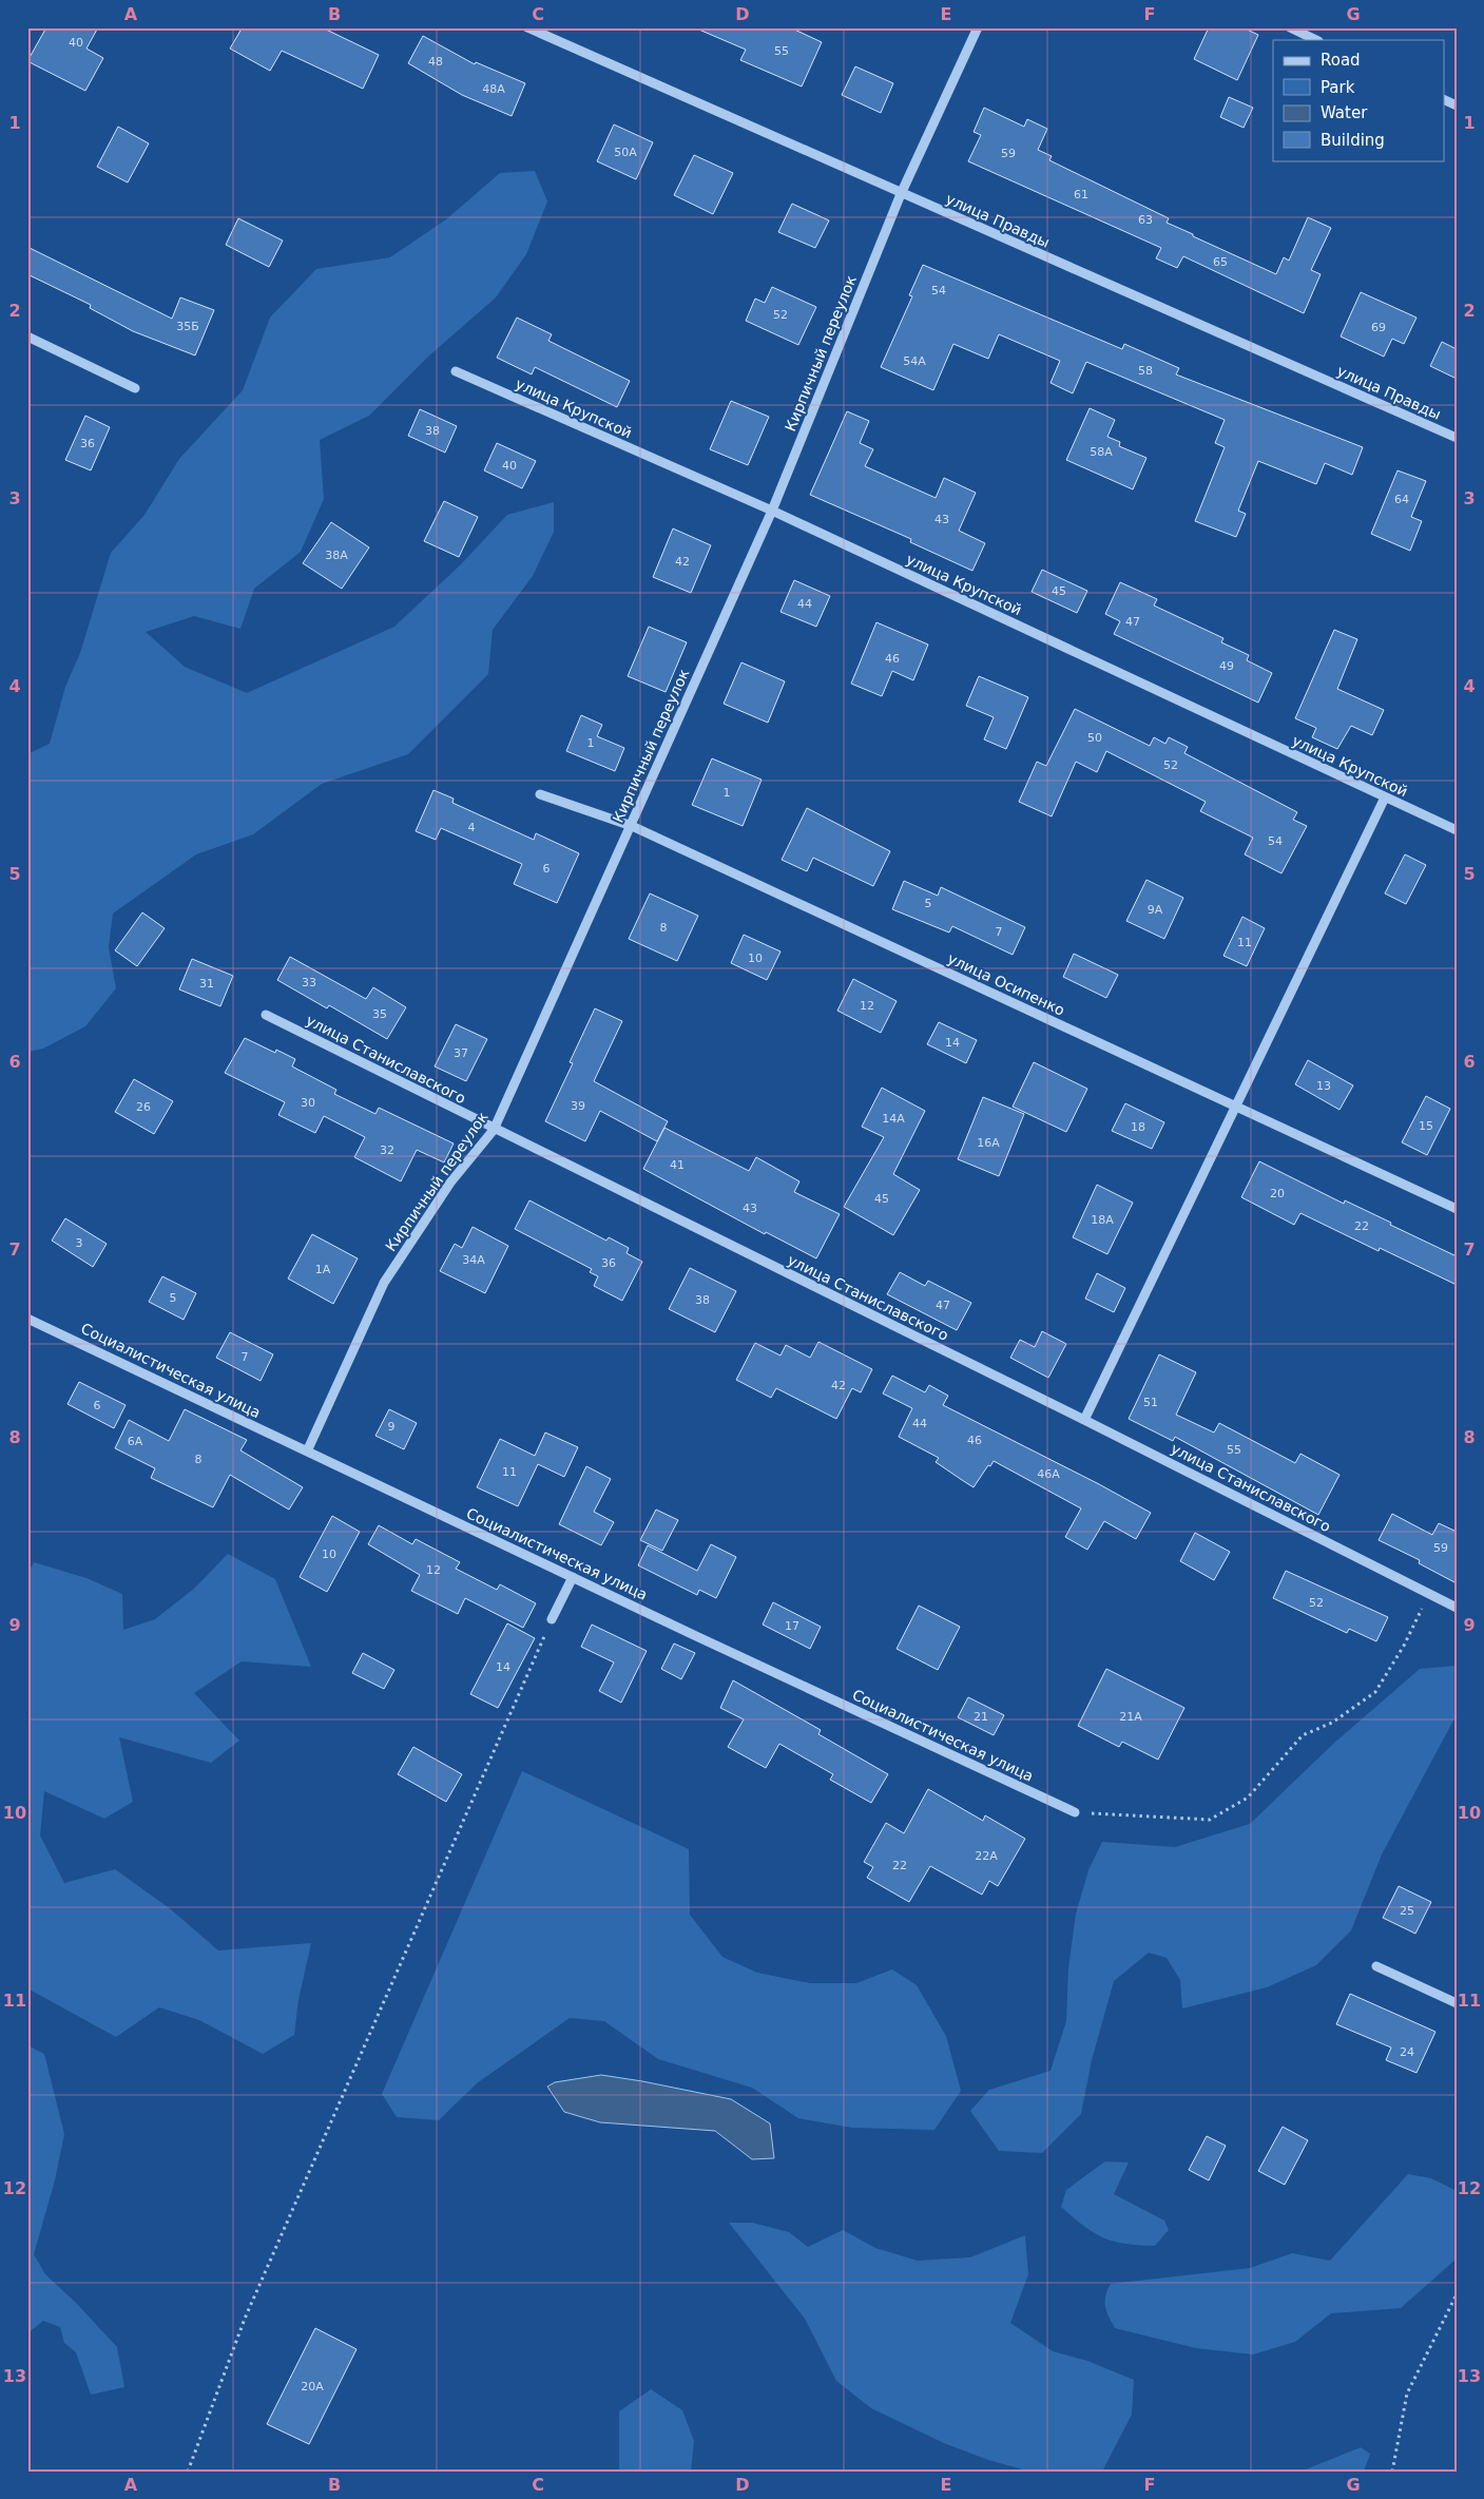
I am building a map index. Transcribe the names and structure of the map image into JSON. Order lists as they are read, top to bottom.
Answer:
{
  "streets": {
    "street": [
      "улица Правды",
      "Кирпичный переулок",
      "улица Крупской",
      "улица Осипенко",
      "улица Станиславского",
      "Социалистическая улица"
    ]
  },
  "crossings": [
    ["улица Правды", "Кирпичный переулок"],
    ["Кирпичный переулок", "улица Крупской"],
    ["Кирпичный переулок", "улица Осипенко"],
    ["Кирпичный переулок", "улица Станиславского"],
    ["Кирпичный переулок", "Социалистическая улица"]
  ],
  "house_numbers": [
    "40",
    "55",
    "48",
    "48А",
    "50А",
    "59",
    "61",
    "63",
    "65",
    "54",
    "52",
    "35Б",
    "69",
    "54А",
    "58",
    "38",
    "36",
    "58А",
    "40",
    "64",
    "43",
    "38А",
    "42",
    "45",
    "44",
    "47",
    "46",
    "49",
    "50",
    "1",
    "52",
    "1",
    "4",
    "54",
    "6",
    "5",
    "9А",
    "8",
    "7",
    "11",
    "10",
    "33",
    "31",
    "12",
    "35",
    "14",
    "37",
    "13",
    "30",
    "39",
    "26",
    "14А",
    "15",
    "18",
    "16А",
    "32",
    "41",
    "20",
    "45",
    "43",
    "18А",
    "22",
    "3",
    "34А",
    "36",
    "1А",
    "5",
    "38",
    "47",
    "7",
    "42",
    "51",
    "6",
    "44",
    "9",
    "46",
    "6А",
    "55",
    "8",
    "11",
    "46А",
    "59",
    "10",
    "12",
    "52",
    "17",
    "14",
    "21",
    "21А",
    "22А",
    "22",
    "25",
    "24",
    "20А"
  ],
  "legend": [
    "Road",
    "Park",
    "Water",
    "Building"
  ],
  "grid": {
    "columns": [
      "A",
      "B",
      "C",
      "D",
      "E",
      "F",
      "G"
    ],
    "rows": [
      "1",
      "2",
      "3",
      "4",
      "5",
      "6",
      "7",
      "8",
      "9",
      "10",
      "11",
      "12",
      "13"
    ]
  }
}
